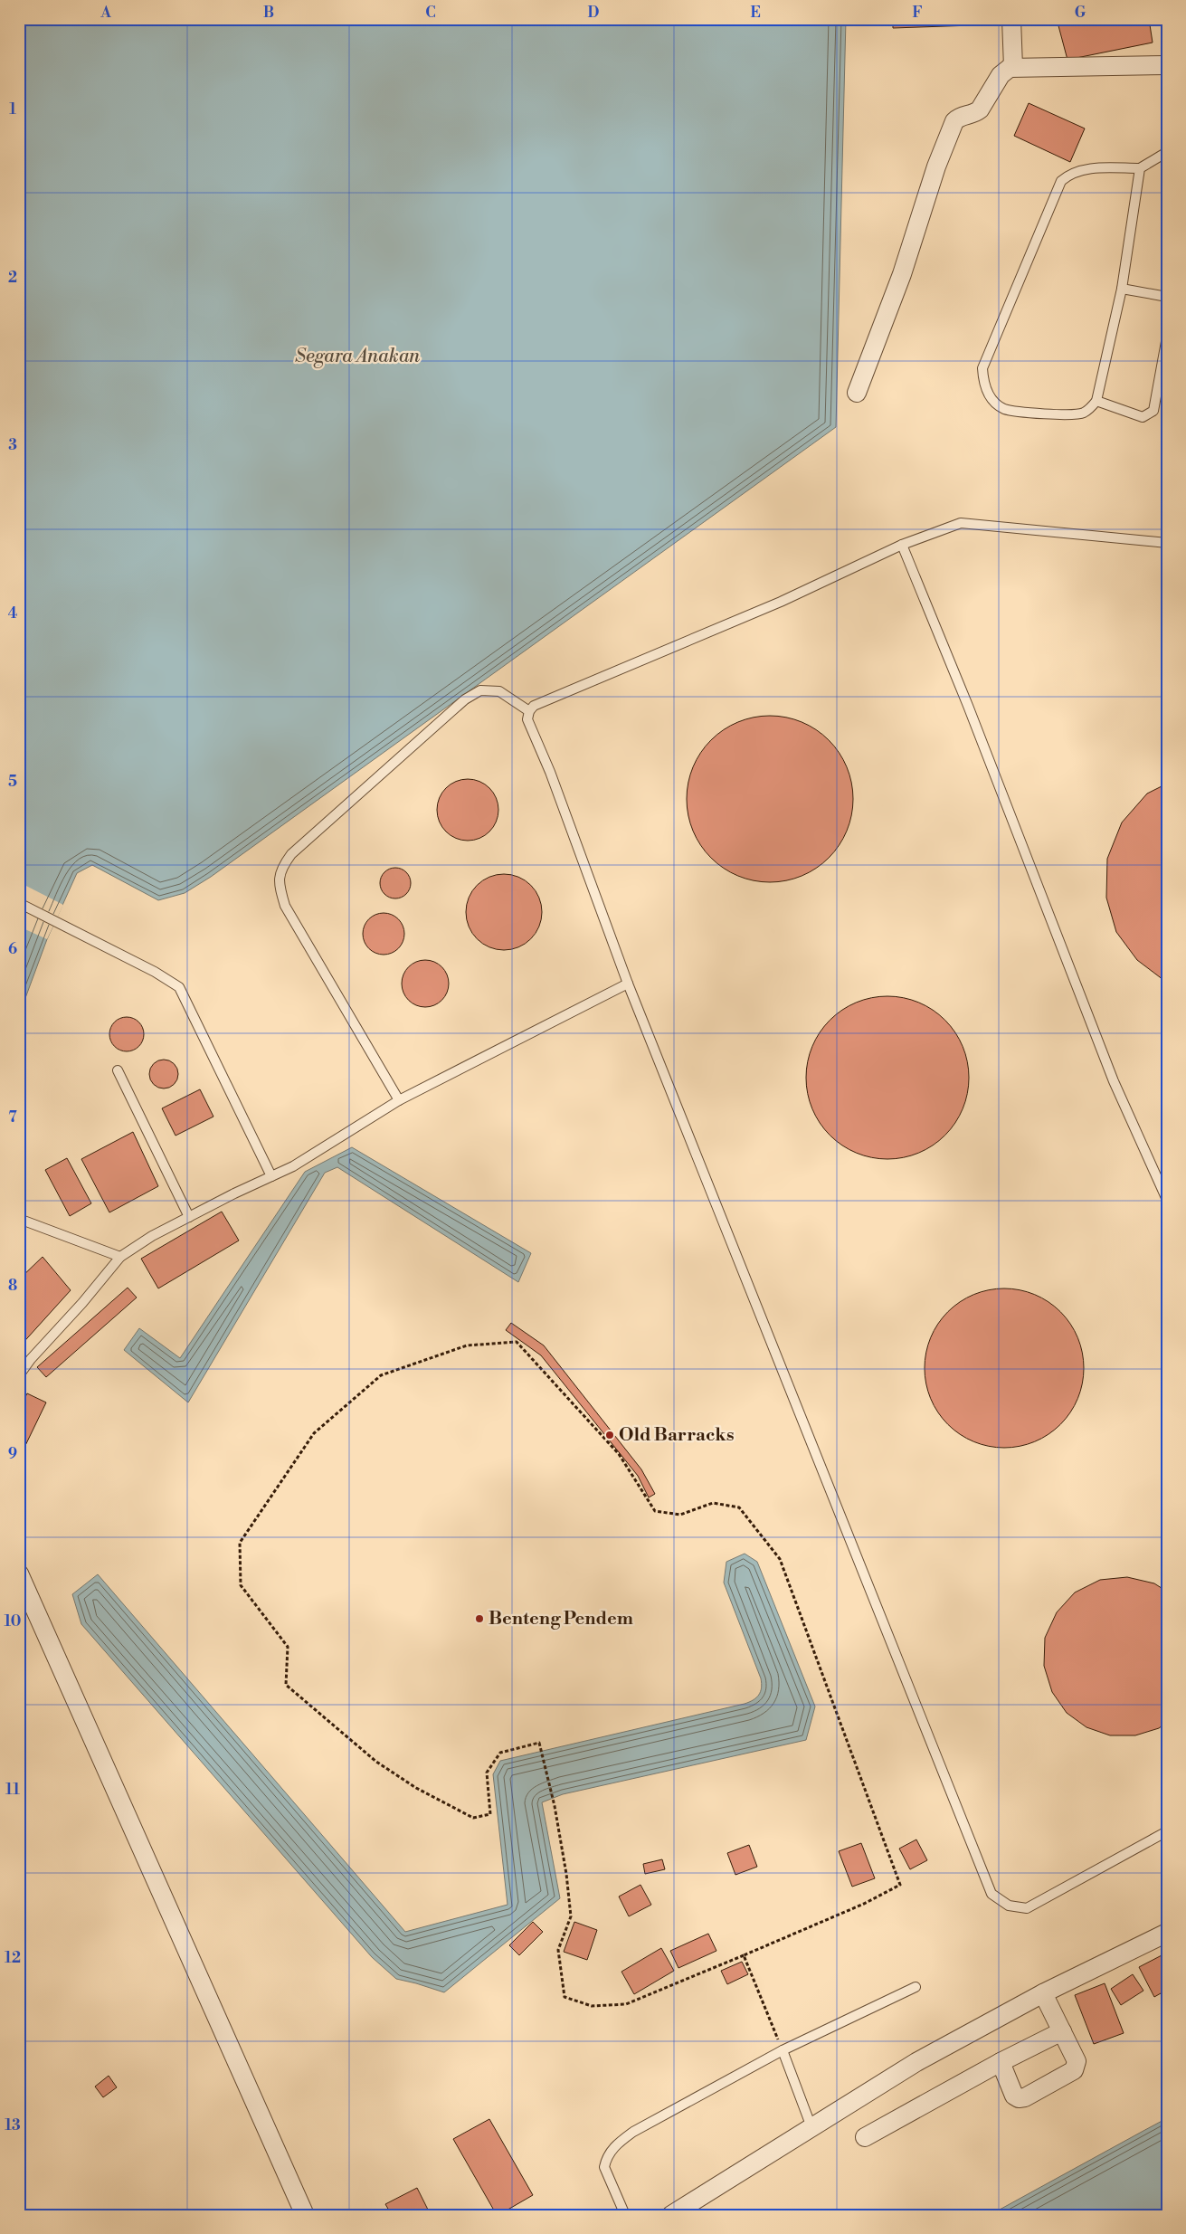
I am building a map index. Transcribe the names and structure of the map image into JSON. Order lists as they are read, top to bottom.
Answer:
{
  "water": ["Segara Anakan"],
  "places": ["Old Barracks", "Benteng Pendem"],
  "grid": {
    "columns": [
      "A",
      "B",
      "C",
      "D",
      "E",
      "F",
      "G"
    ],
    "rows": [
      "1",
      "2",
      "3",
      "4",
      "5",
      "6",
      "7",
      "8",
      "9",
      "10",
      "11",
      "12",
      "13"
    ]
  }
}
